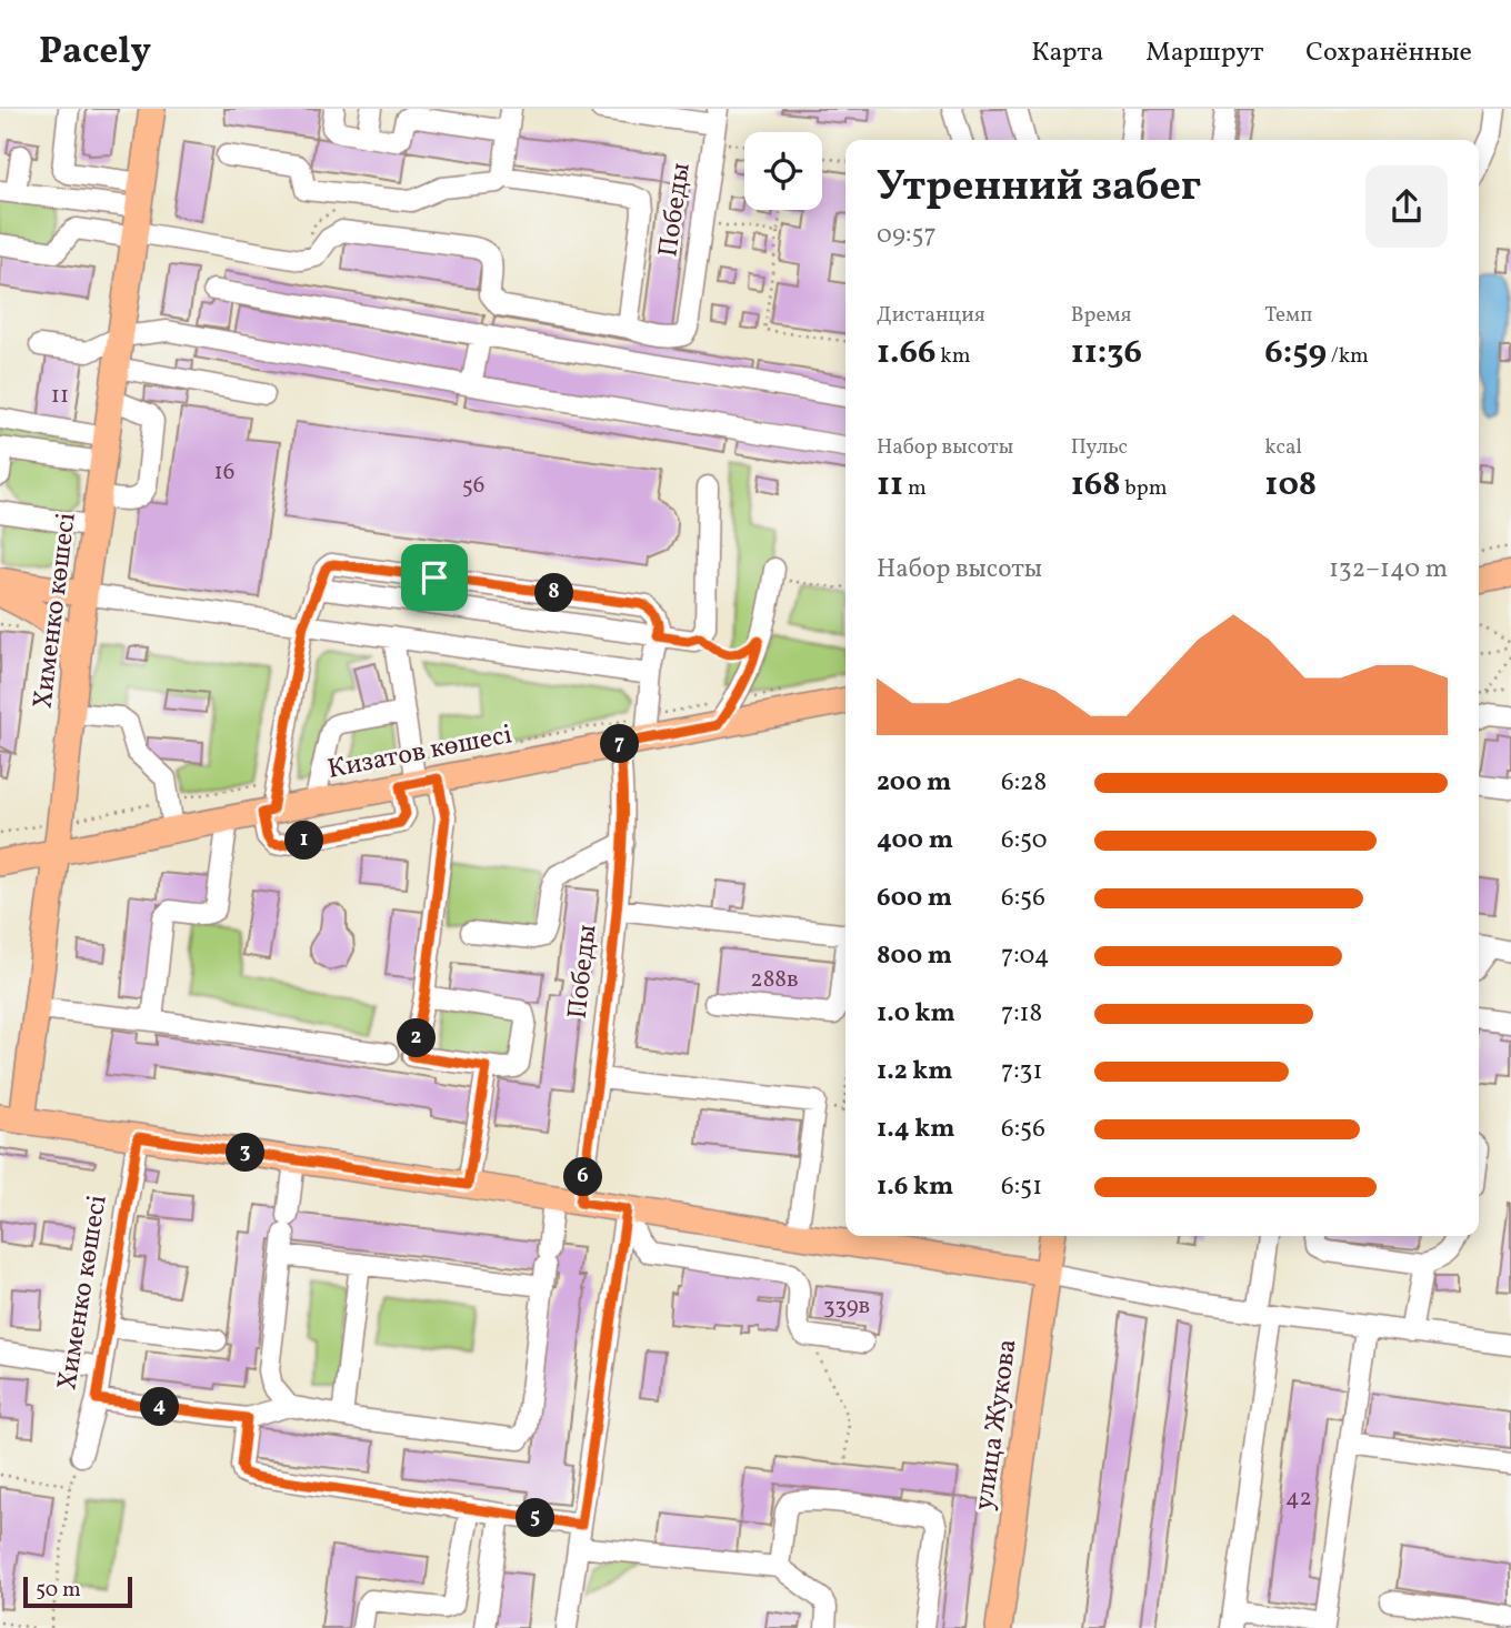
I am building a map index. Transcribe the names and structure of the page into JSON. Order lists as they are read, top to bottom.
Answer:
{
  "streets": {
    "main road": ["Хименко көшесі", "Кизатов көшесі", "улица Жукова"],
    "street": ["Победы"]
  },
  "crossings": [
    ["Победы", "Кизатов көшесі"],
    ["Хименко көшесі", "Кизатов көшесі"]
  ],
  "house_numbers": [
    "11",
    "16",
    "56",
    "288в",
    "339в",
    "42"
  ],
  "scale_bar": "50 m",
  "page": {
    "header": "Pacely",
    "nav": ["Карта", "Маршрут", "Сохранённые"],
    "heading": ["Утренний забег", "09:57"],
    "stats": [
      ["Дистанция", "1.66 km"],
      ["Время", "11:36"],
      ["Темп", "6:59 /km"],
      ["Набор высоты", "11 m"],
      ["Пульс", "168 bpm"],
      ["kcal", "108"]
    ],
    "chart": ["Набор высоты", "132–140 m"],
    "pins": [
      "8",
      "7",
      "1",
      "2",
      "3",
      "6",
      "4",
      "5"
    ],
    "list": [
      {
        "name": "200 m",
        "note": "6:28"
      },
      {
        "name": "400 m",
        "note": "6:50"
      },
      {
        "name": "600 m",
        "note": "6:56"
      },
      {
        "name": "800 m",
        "note": "7:04"
      },
      {
        "name": "1.0 km",
        "note": "7:18"
      },
      {
        "name": "1.2 km",
        "note": "7:31"
      },
      {
        "name": "1.4 km",
        "note": "6:56"
      },
      {
        "name": "1.6 km",
        "note": "6:51"
      }
    ],
    "scale": "50 m"
  }
}
